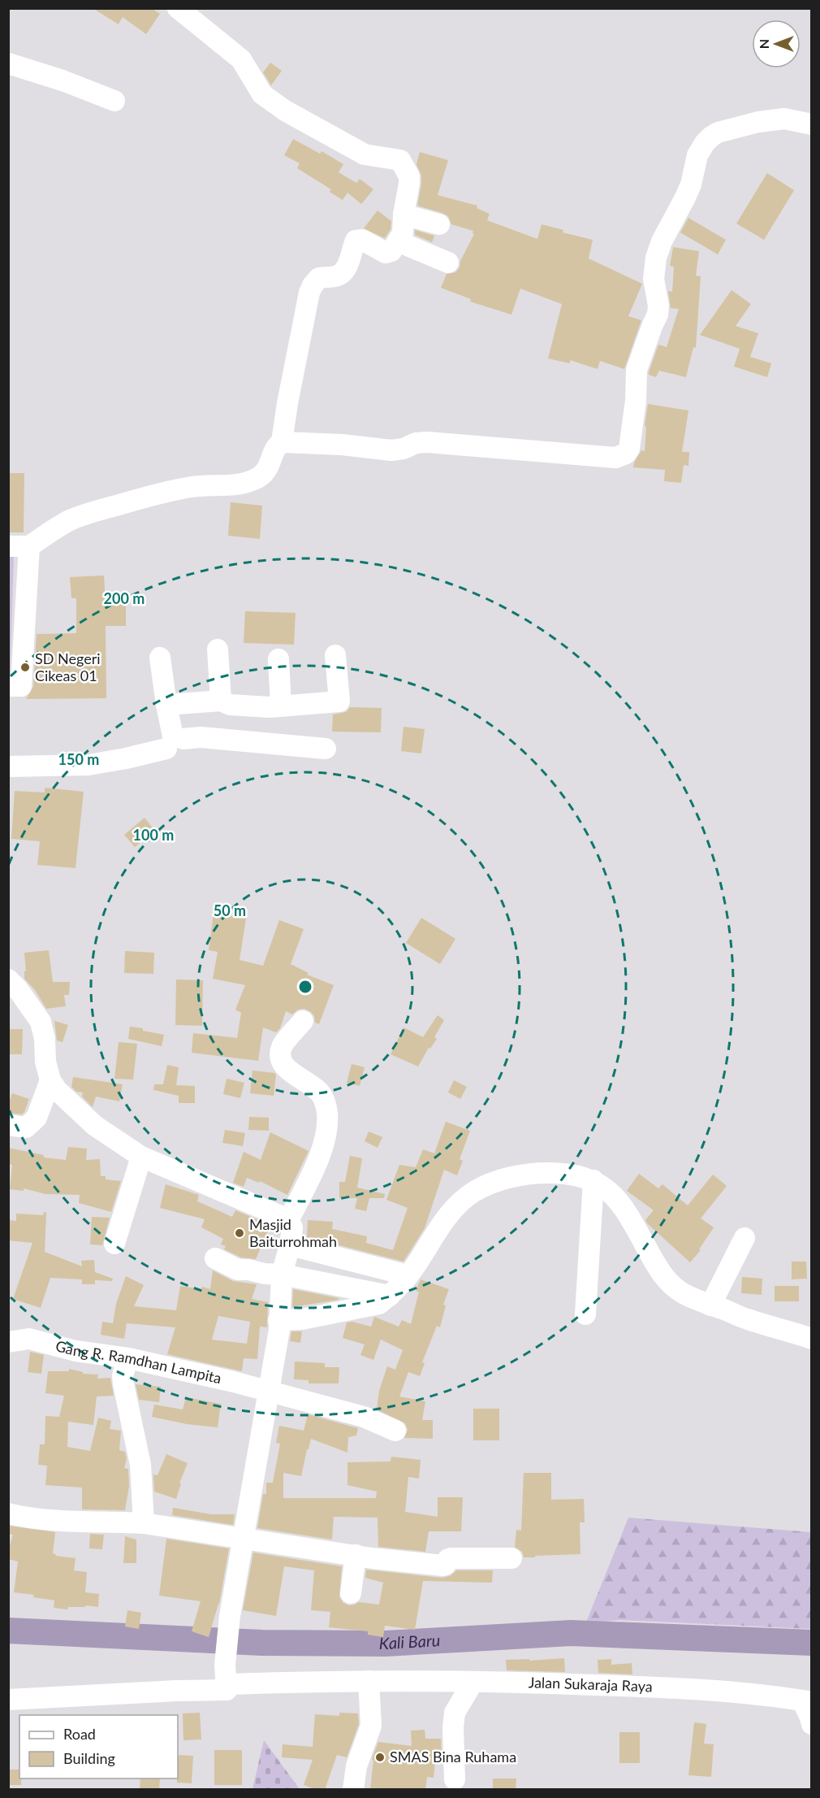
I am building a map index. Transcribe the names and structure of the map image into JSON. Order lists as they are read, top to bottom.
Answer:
{
  "streets": {
    "street": ["Gang R. Ramdhan Lampita", "Jalan Sukaraja Raya"]
  },
  "water": ["Kali Baru"],
  "places": ["SD Negeri Cikeas 01", "Masjid Baiturrohmah", "SMAS Bina Ruhama"],
  "legend": ["Road", "Building"],
  "north": "left",
  "rings": [
    "200 m",
    "150 m",
    "100 m",
    "50 m"
  ]
}
